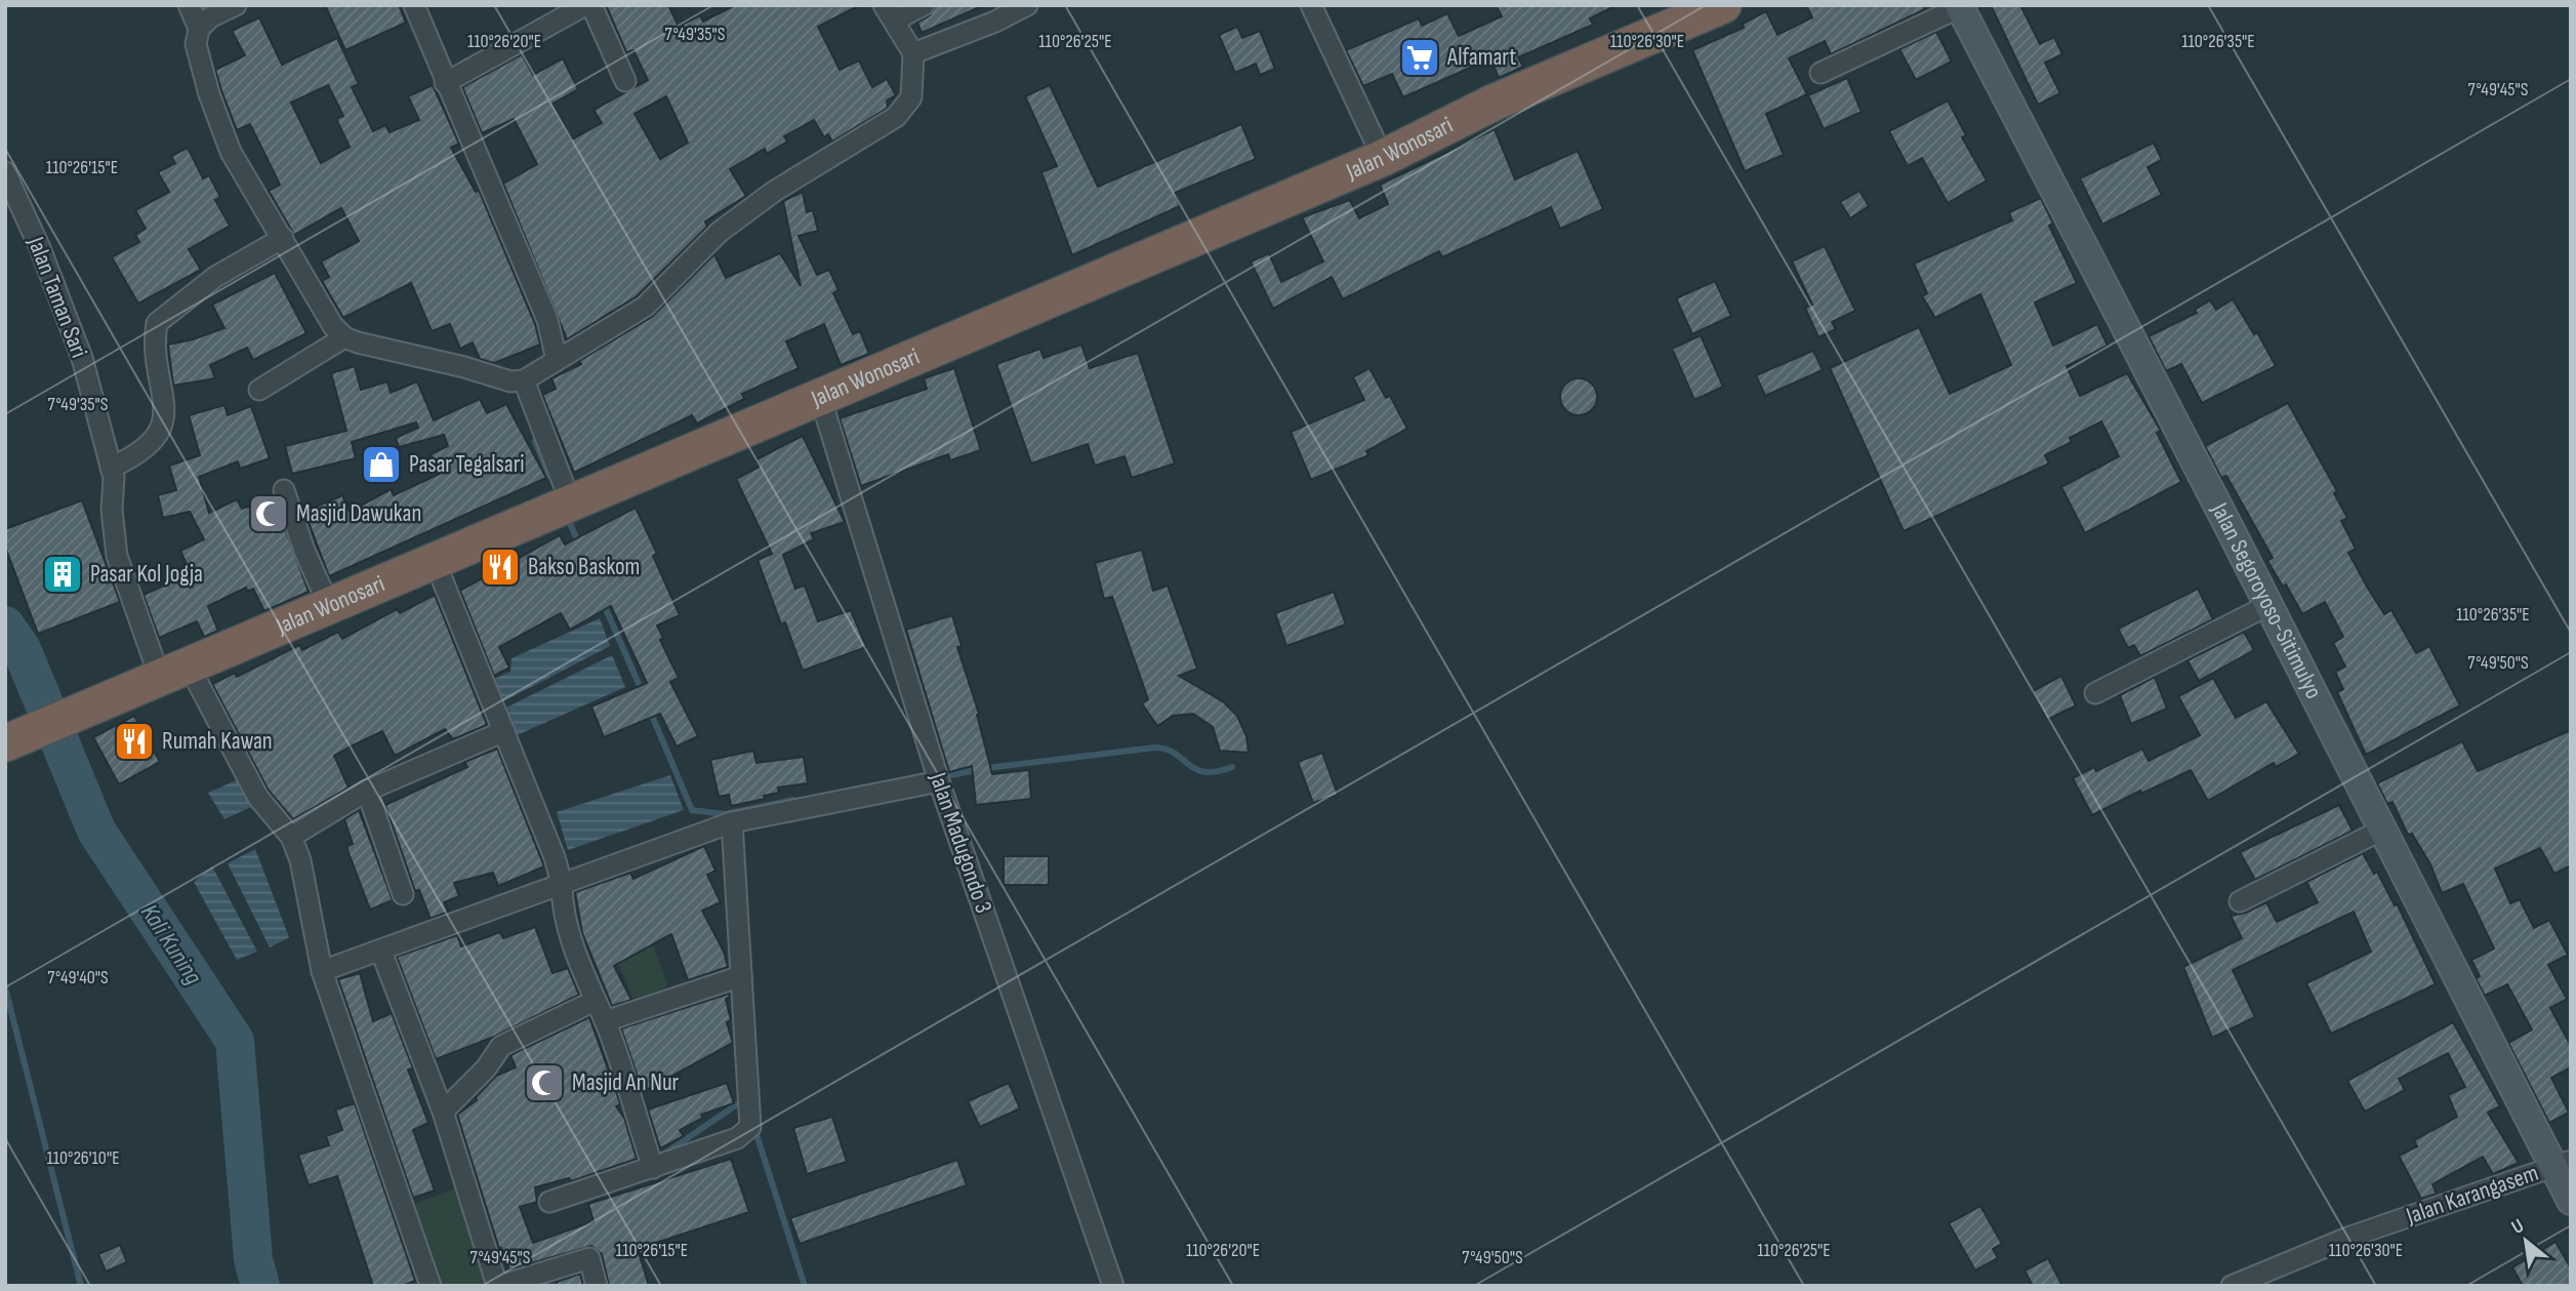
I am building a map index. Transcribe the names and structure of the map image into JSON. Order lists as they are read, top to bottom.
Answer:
{
  "streets": {
    "highway": ["Jalan Wonosari"],
    "main road": ["Jalan Segoroyoso-Sitimulyo"],
    "street": ["Jalan Taman Sari", "Jalan Madugondo 3", "Jalan Karangasem"]
  },
  "crossings": [
    ["Jalan Wonosari", "Jalan Taman Sari"],
    ["Jalan Wonosari", "Jalan Madugondo 3"],
    ["Jalan Segoroyoso-Sitimulyo", "Jalan Karangasem"]
  ],
  "water": ["Kali Kuning"],
  "places": {
    "supermarket": ["Alfamart"],
    "shop": ["Pasar Tegalsari"],
    "mosque": ["Masjid Dawukan", "Masjid An Nur"],
    "restaurant": ["Bakso Baskom", "Rumah Kawan"],
    "building": ["Pasar Kol Jogja"]
  },
  "north": "top left",
  "coordinates": [
    "7°49'35\"S",
    "110°26'20\"E",
    "110°26'25\"E",
    "110°26'30\"E",
    "110°26'35\"E",
    "7°49'45\"S",
    "110°26'15\"E",
    "7°49'50\"S",
    "7°49'40\"S",
    "110°26'10\"E"
  ]
}
